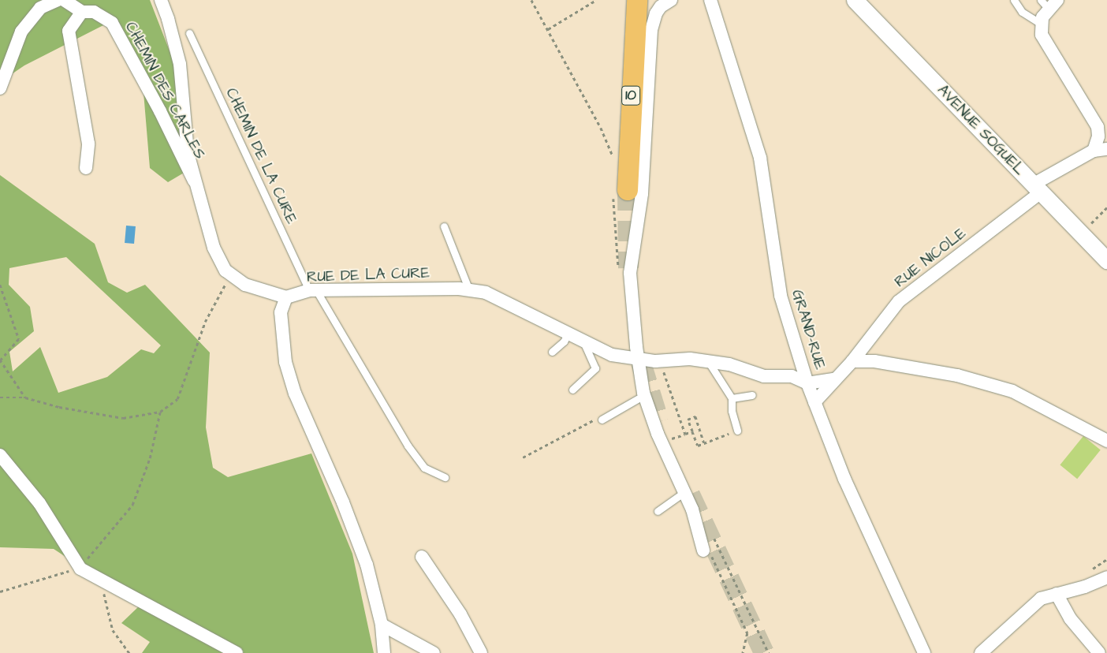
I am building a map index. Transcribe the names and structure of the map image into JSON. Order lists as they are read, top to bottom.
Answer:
{
  "streets": {
    "main road": ["10"],
    "street": [
      "CHEMIN DES CARLES",
      "AVENUE SOGUEL",
      "RUE NICOLE",
      "RUE DE LA CURE",
      "GRAND-RUE"
    ],
    "lane": ["CHEMIN DE LA CURE"]
  },
  "crossings": [
    ["AVENUE SOGUEL", "RUE NICOLE"],
    ["CHEMIN DE LA CURE", "RUE DE LA CURE"],
    ["RUE NICOLE", "GRAND-RUE"],
    ["RUE DE LA CURE", "GRAND-RUE"]
  ]
}
